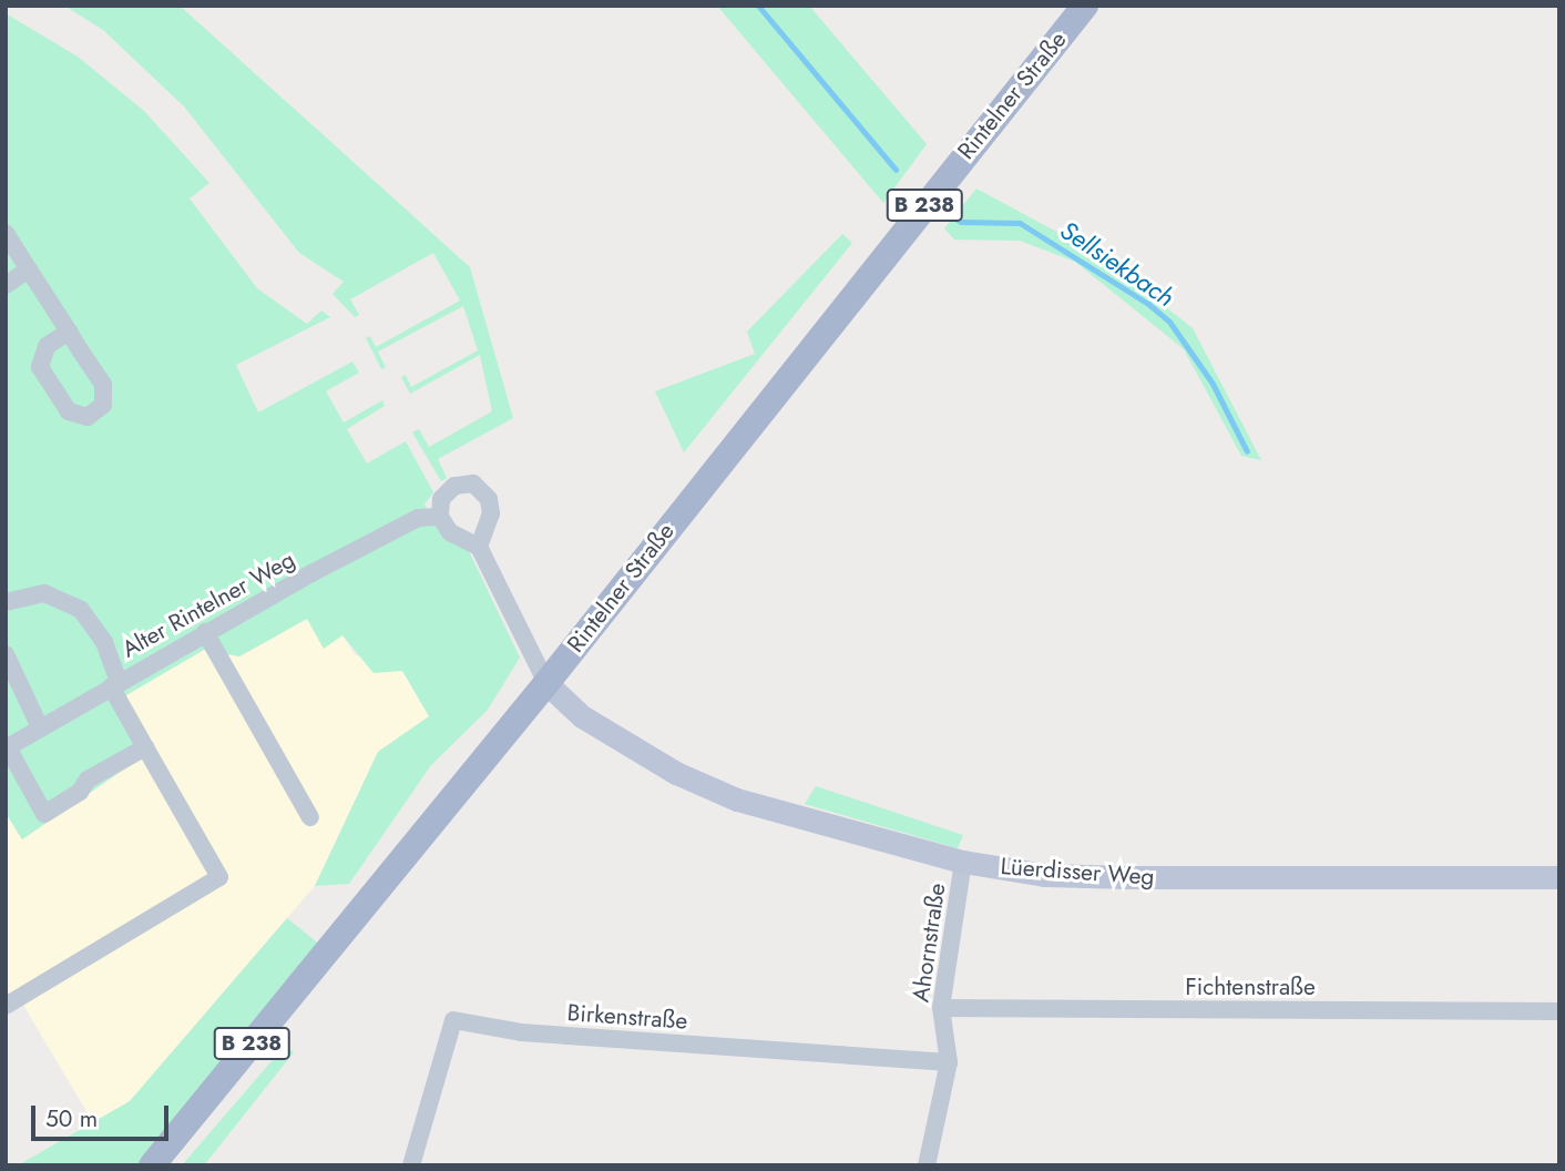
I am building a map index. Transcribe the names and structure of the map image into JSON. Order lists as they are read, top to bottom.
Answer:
{
  "streets": {
    "main road": ["Rintelner Straße", "B 238", "Lüerdisser Weg"],
    "street": [
      "Alter Rintelner Weg",
      "Ahornstraße",
      "Fichtenstraße",
      "Birkenstraße"
    ]
  },
  "crossings": [
    ["Rintelner Straße", "Lüerdisser Weg"],
    ["Lüerdisser Weg", "Ahornstraße"],
    ["Ahornstraße", "Fichtenstraße"],
    ["Ahornstraße", "Birkenstraße"]
  ],
  "water": ["Sellsiekbach"],
  "scale_bar": "50 m"
}
